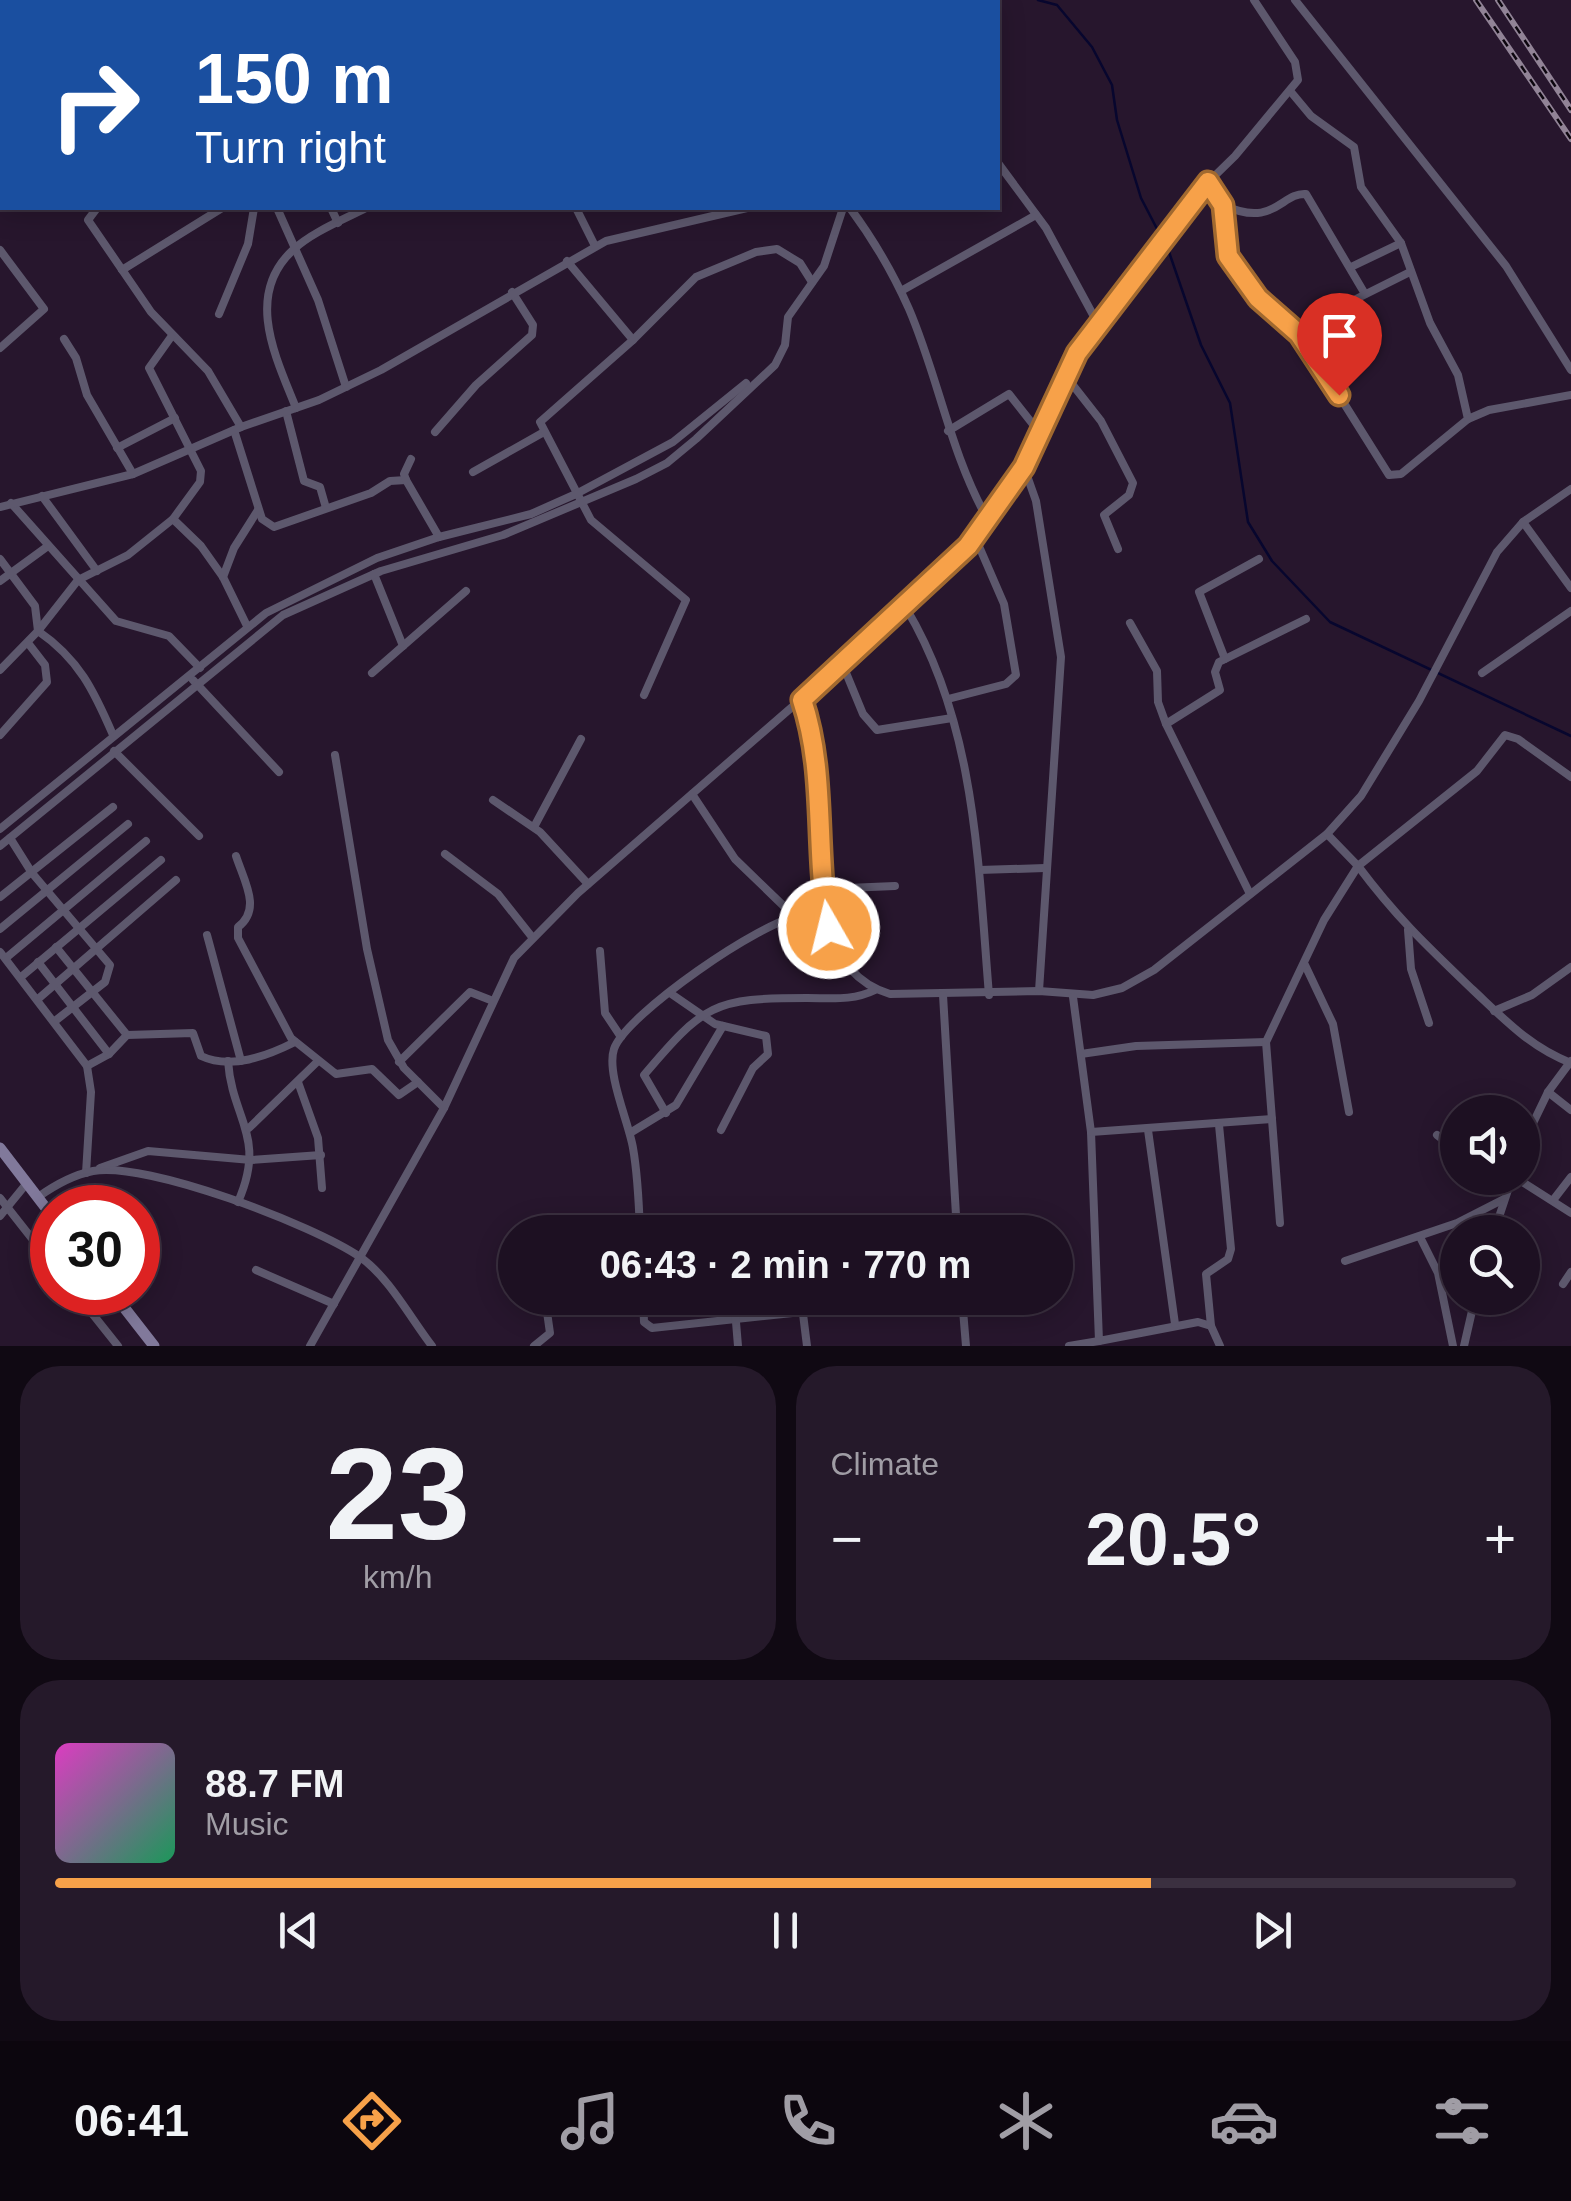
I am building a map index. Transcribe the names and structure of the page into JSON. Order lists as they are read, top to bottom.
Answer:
{
  "page": {
    "turn": ["150 m", "Turn right"],
    "limit": "30",
    "trip": "06:43 · 2 min · 770 m",
    "tile": [
      ["23", "km/h"],
      "Climate"
    ],
    "heat": ["−", "20.5°", "+"],
    "song": ["88.7 FM", "Music"],
    "tabs": "06:41"
  }
}
